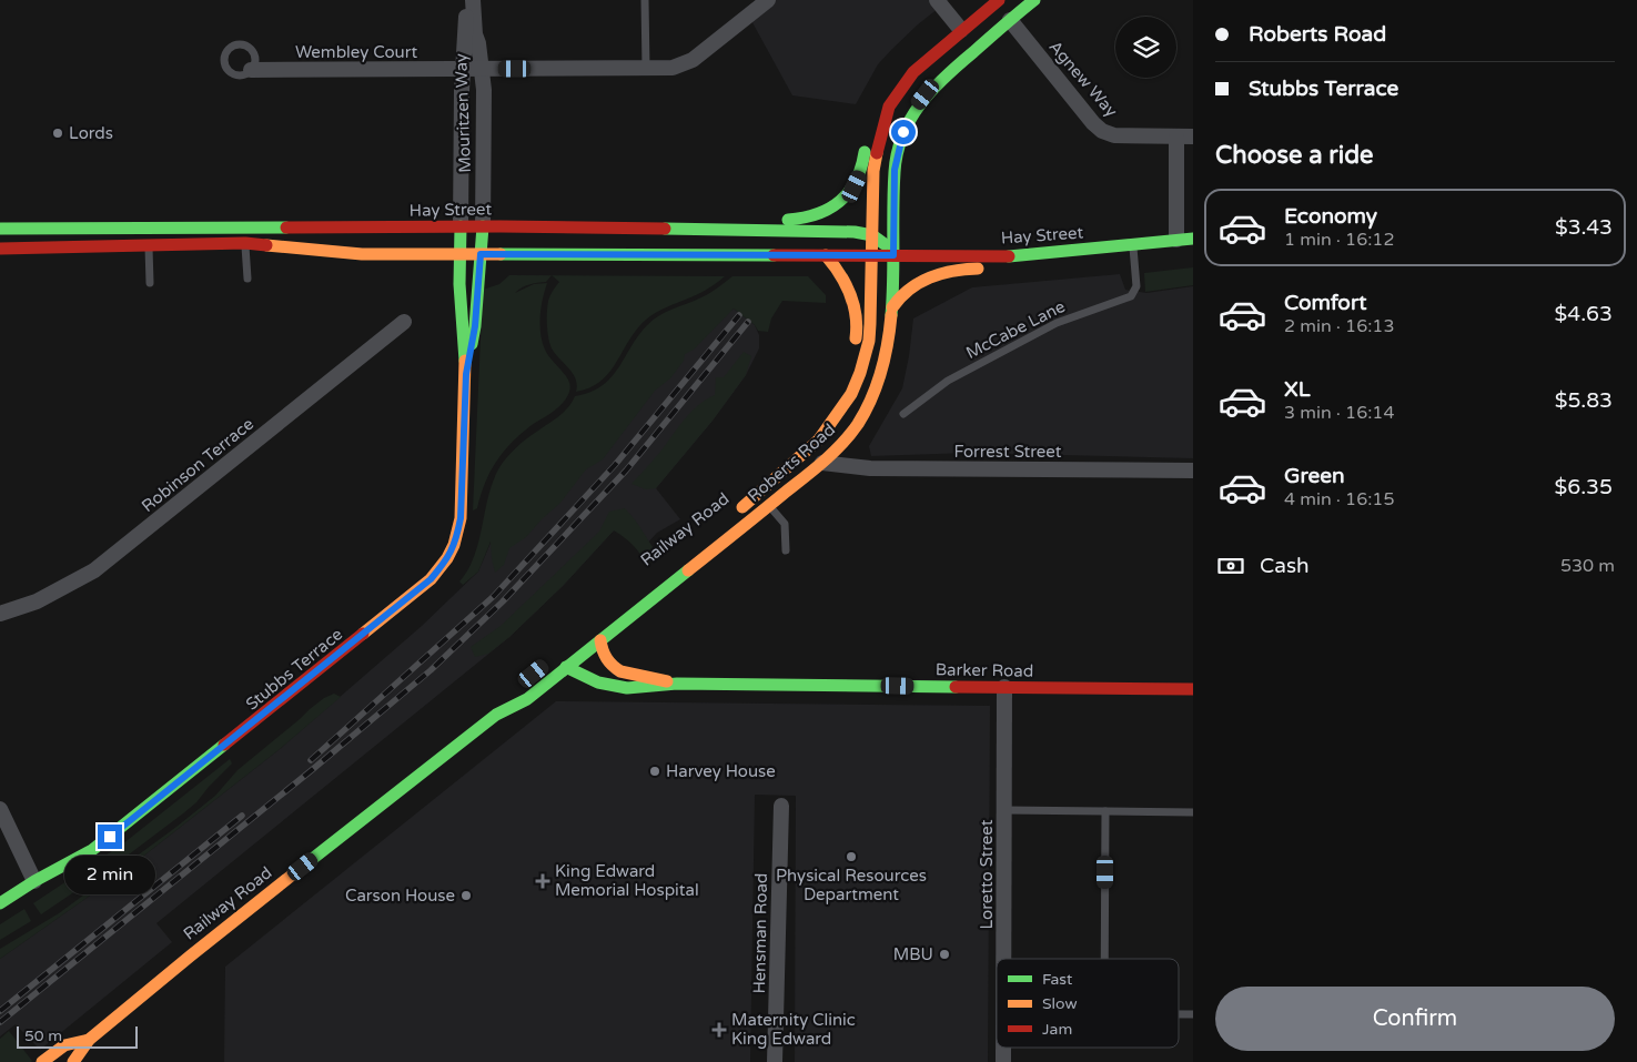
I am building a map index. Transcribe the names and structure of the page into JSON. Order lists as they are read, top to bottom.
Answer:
{
  "streets": {
    "main road": [
      "Hay Street",
      "Roberts Road",
      "Railway Road",
      "Stubbs Terrace",
      "Barker Road"
    ],
    "street": [
      "Wembley Court",
      "Agnew Way",
      "Mouritzen Way",
      "Forrest Street",
      "Robinson Terrace",
      "Loretto Street",
      "Hensman Road"
    ],
    "lane": ["McCabe Lane"]
  },
  "crossings": [
    ["Wembley Court", "Mouritzen Way"],
    ["Agnew Way", "Roberts Road"],
    ["Mouritzen Way", "Hay Street"],
    ["Mouritzen Way", "Stubbs Terrace"],
    ["Hay Street", "McCabe Lane"],
    ["Hay Street", "Roberts Road"],
    ["Hay Street", "Railway Road"],
    ["Hay Street", "Stubbs Terrace"],
    ["Forrest Street", "Roberts Road"],
    ["Roberts Road", "Railway Road"],
    ["Railway Road", "Barker Road"],
    ["Barker Road", "Loretto Street"]
  ],
  "places": {
    "other": [
      "Lords",
      "Harvey House",
      "Physical Resources Department",
      "Carson House",
      "MBU"
    ],
    "health": ["King Edward Memorial Hospital", "Maternity Clinic King Edward"]
  },
  "legend": ["Fast", "Slow", "Jam"],
  "scale_bar": "50 m",
  "page": {
    "banner": ["Roberts Road", "Stubbs Terrace"],
    "heading": "Choose a ride",
    "list": [
      {
        "name": "Economy",
        "note": "1 min · 16:12",
        "value": "$3.43"
      },
      {
        "name": "Comfort",
        "note": "2 min · 16:13",
        "value": "$4.63"
      },
      {
        "name": "XL",
        "note": "3 min · 16:14",
        "value": "$5.83"
      },
      {
        "name": "Green",
        "note": "4 min · 16:15",
        "value": "$6.35"
      }
    ],
    "pay": ["Cash", "530 m"],
    "bubble": "2 min",
    "buttons": "Confirm",
    "scale": "50 m"
  }
}
